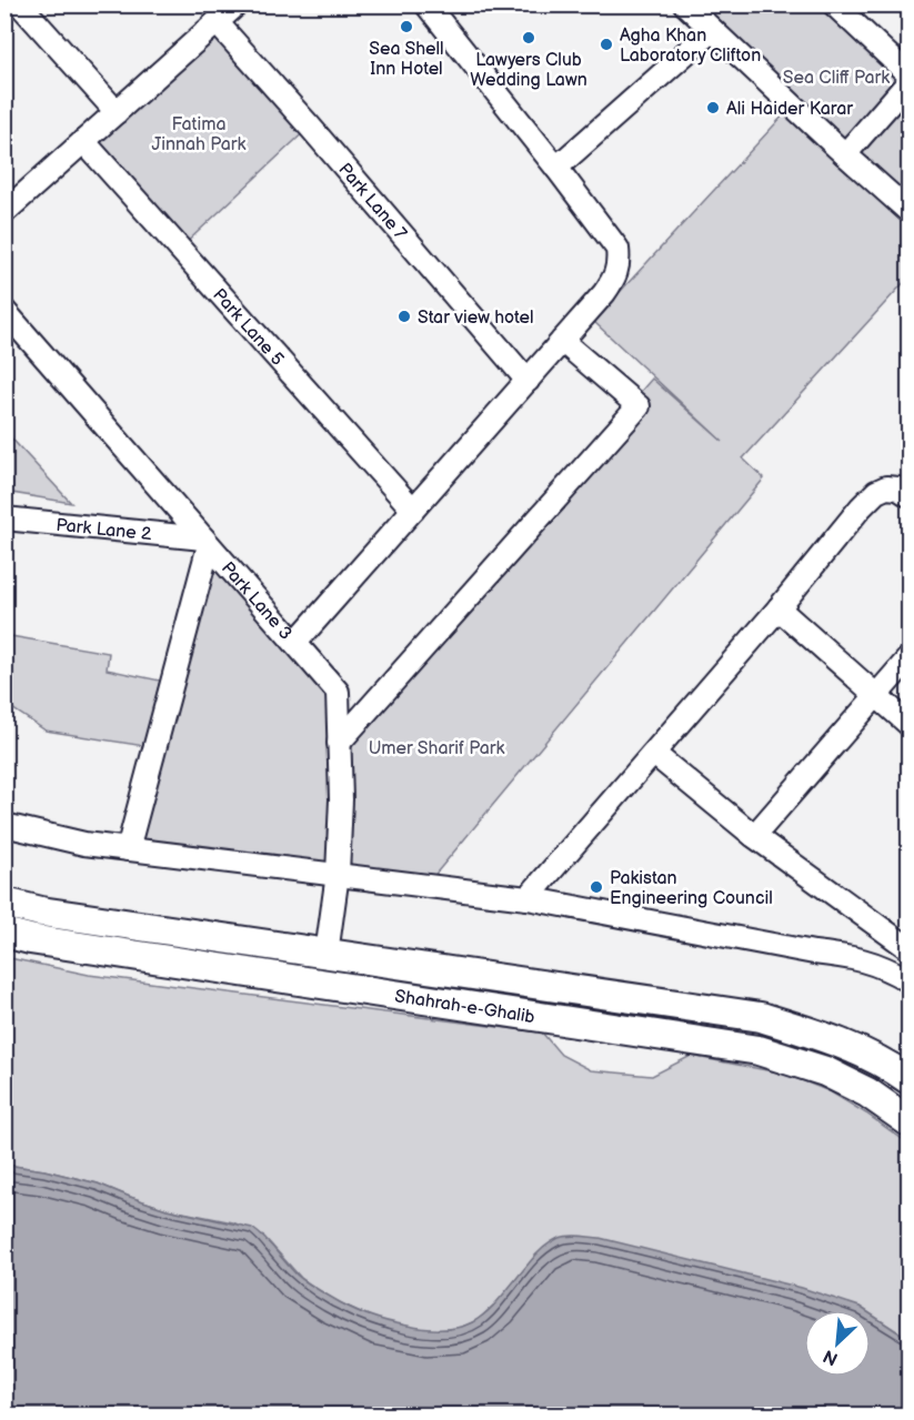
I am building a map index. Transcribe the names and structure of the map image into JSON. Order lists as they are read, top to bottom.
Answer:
{
  "streets": {
    "main road": ["Shahrah-e-Ghalib"],
    "street": [
      "Park Lane 7",
      "Park Lane 5",
      "Park Lane 2",
      "Park Lane 3"
    ]
  },
  "crossings": [
    ["Park Lane 2", "Park Lane 3"],
    ["Park Lane 3", "Shahrah-e-Ghalib"]
  ],
  "parks": ["Sea Cliff Park", "Fatima Jinnah Park", "Umer Sharif Park"],
  "places": [
    "Sea Shell Inn Hotel",
    "Lawyers Club Wedding Lawn",
    "Agha Khan Laboratory Clifton",
    "Ali Haider Karar",
    "Star view hotel",
    "Pakistan Engineering Council"
  ],
  "north": "bottom left"
}
